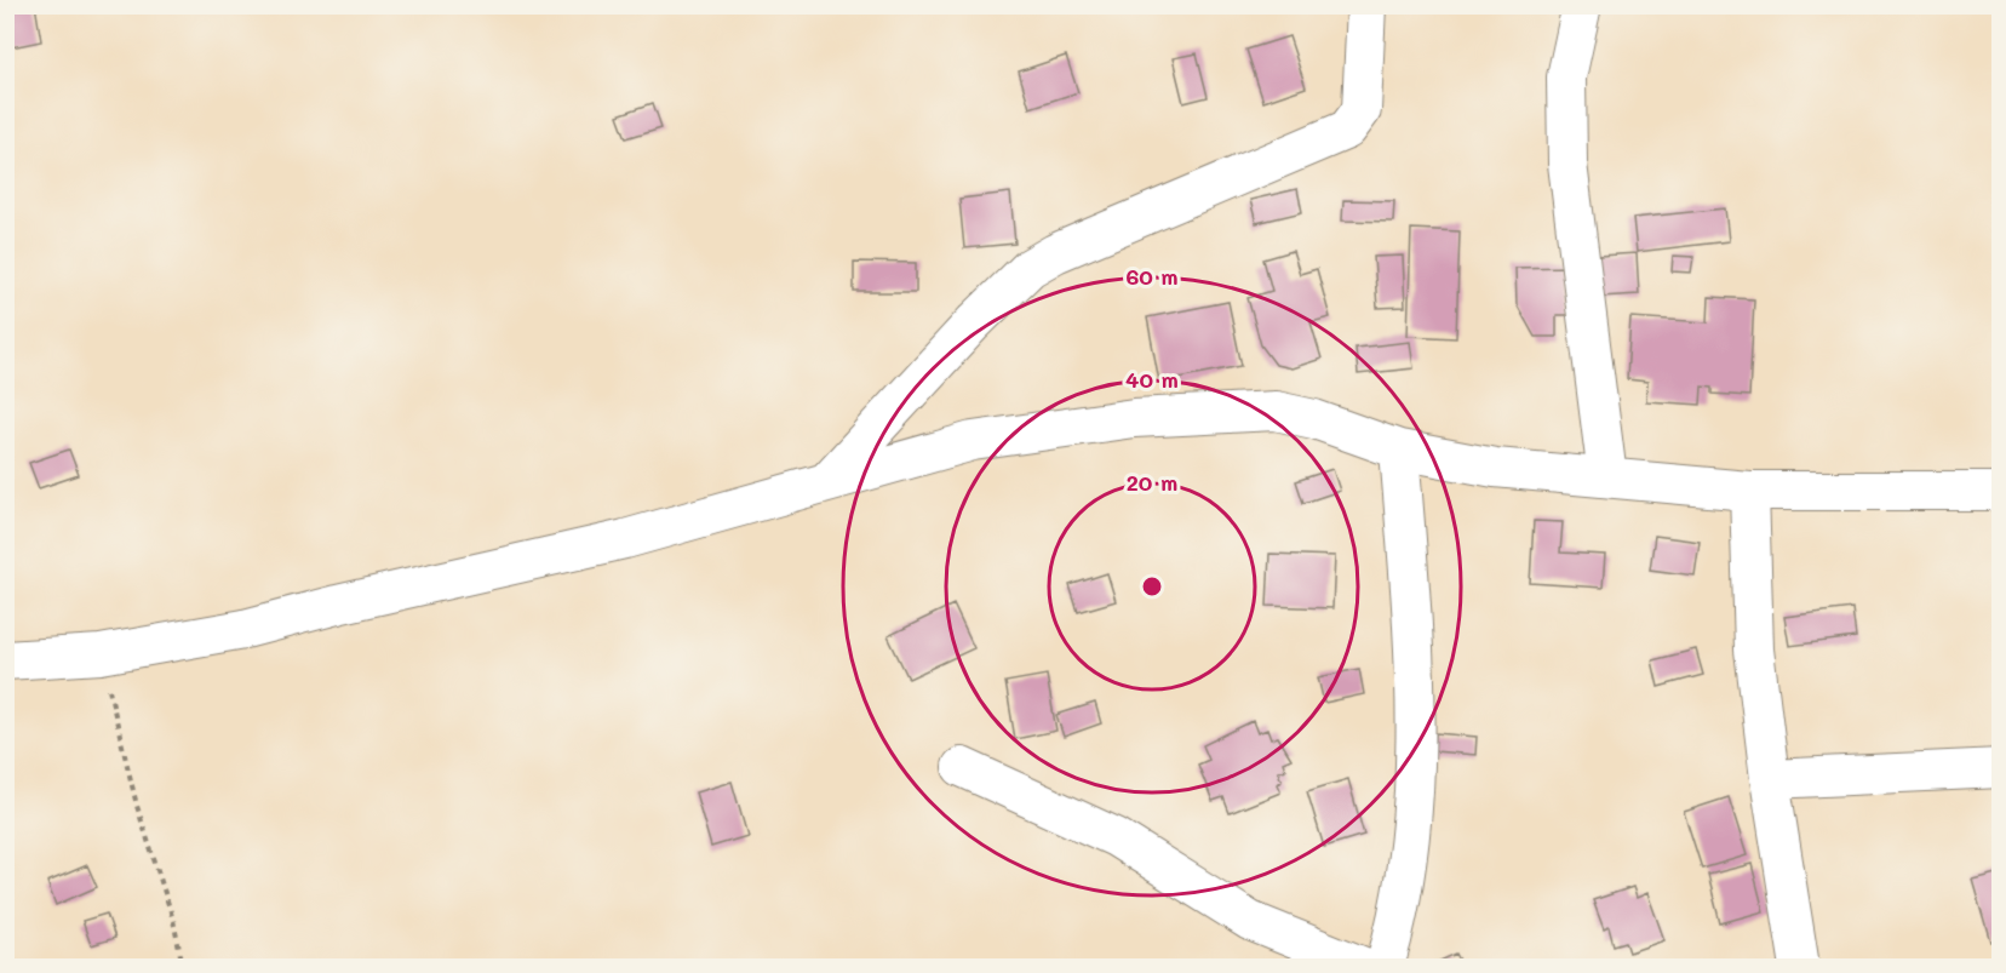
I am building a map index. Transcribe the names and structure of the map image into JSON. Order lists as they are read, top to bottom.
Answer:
{
  "rings": ["60 m", "40 m", "20 m"]
}
